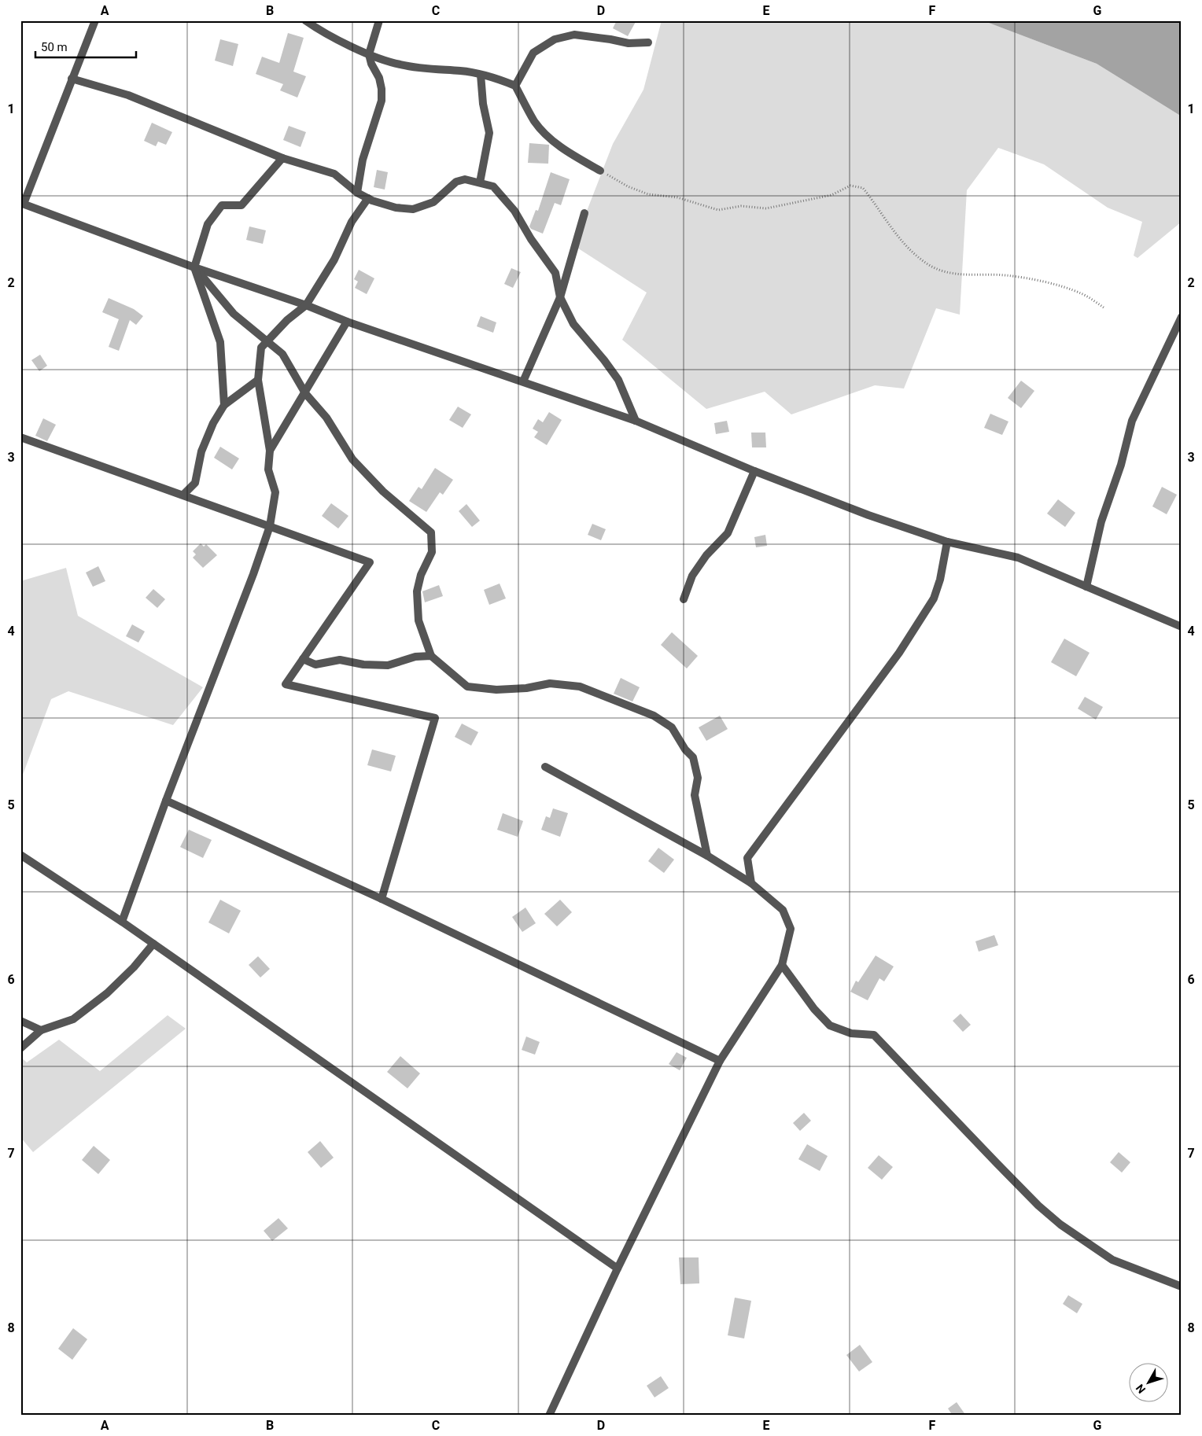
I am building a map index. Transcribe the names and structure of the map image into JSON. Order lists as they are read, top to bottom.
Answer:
{
  "scale_bar": "50 m",
  "north": "bottom left",
  "grid": {
    "columns": [
      "A",
      "B",
      "C",
      "D",
      "E",
      "F",
      "G"
    ],
    "rows": [
      "1",
      "2",
      "3",
      "4",
      "5",
      "6",
      "7",
      "8"
    ]
  }
}
